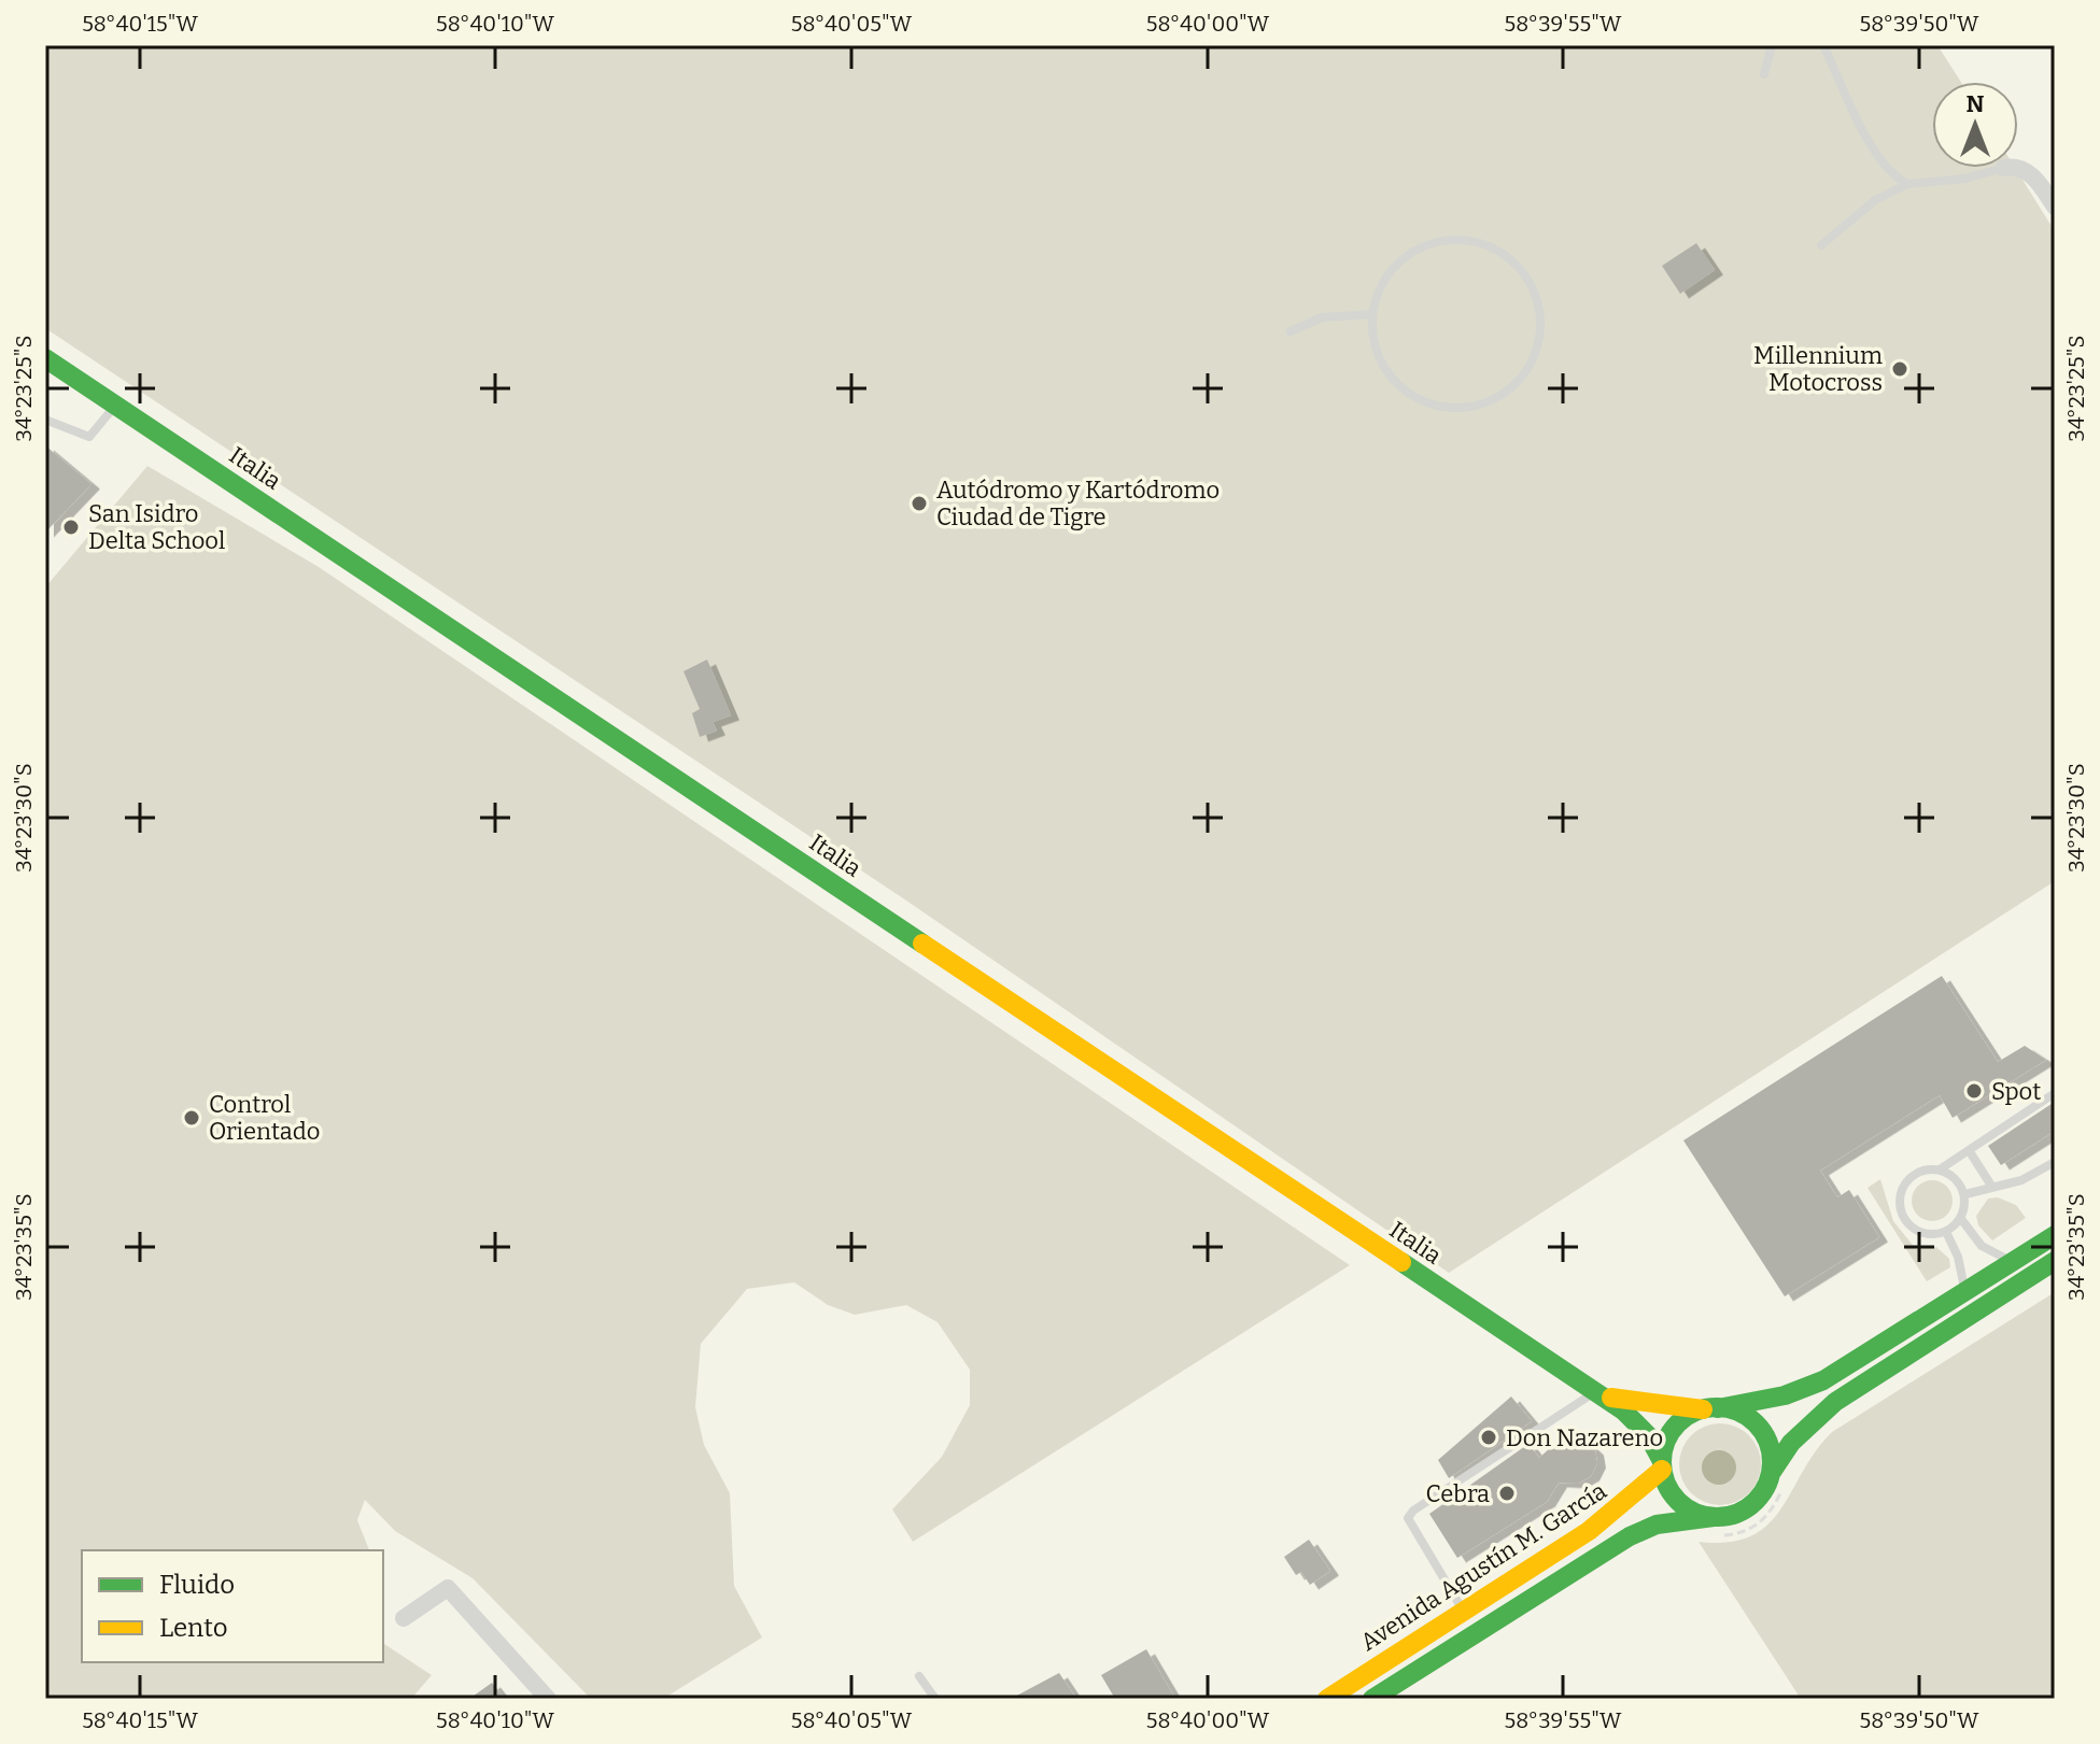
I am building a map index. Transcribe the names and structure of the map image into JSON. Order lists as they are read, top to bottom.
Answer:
{
  "streets": {
    "street": ["Italia", "Avenida Agustín M. García"]
  },
  "crossings": [
    ["Italia", "Avenida Agustín M. García"]
  ],
  "places": [
    "Millennium Motocross",
    "Autódromo y Kartódromo Ciudad de Tigre",
    "San Isidro Delta School",
    "Spot",
    "Control Orientado",
    "Don Nazareno",
    "Cebra"
  ],
  "legend": ["Fluido", "Lento"],
  "north": "top",
  "coordinates": [
    "58°40'15\"W",
    "58°40'10\"W",
    "58°40'05\"W",
    "58°40'00\"W",
    "58°39'55\"W",
    "58°39'50\"W",
    "34°23'25\"S",
    "34°23'30\"S",
    "34°23'35\"S"
  ]
}
